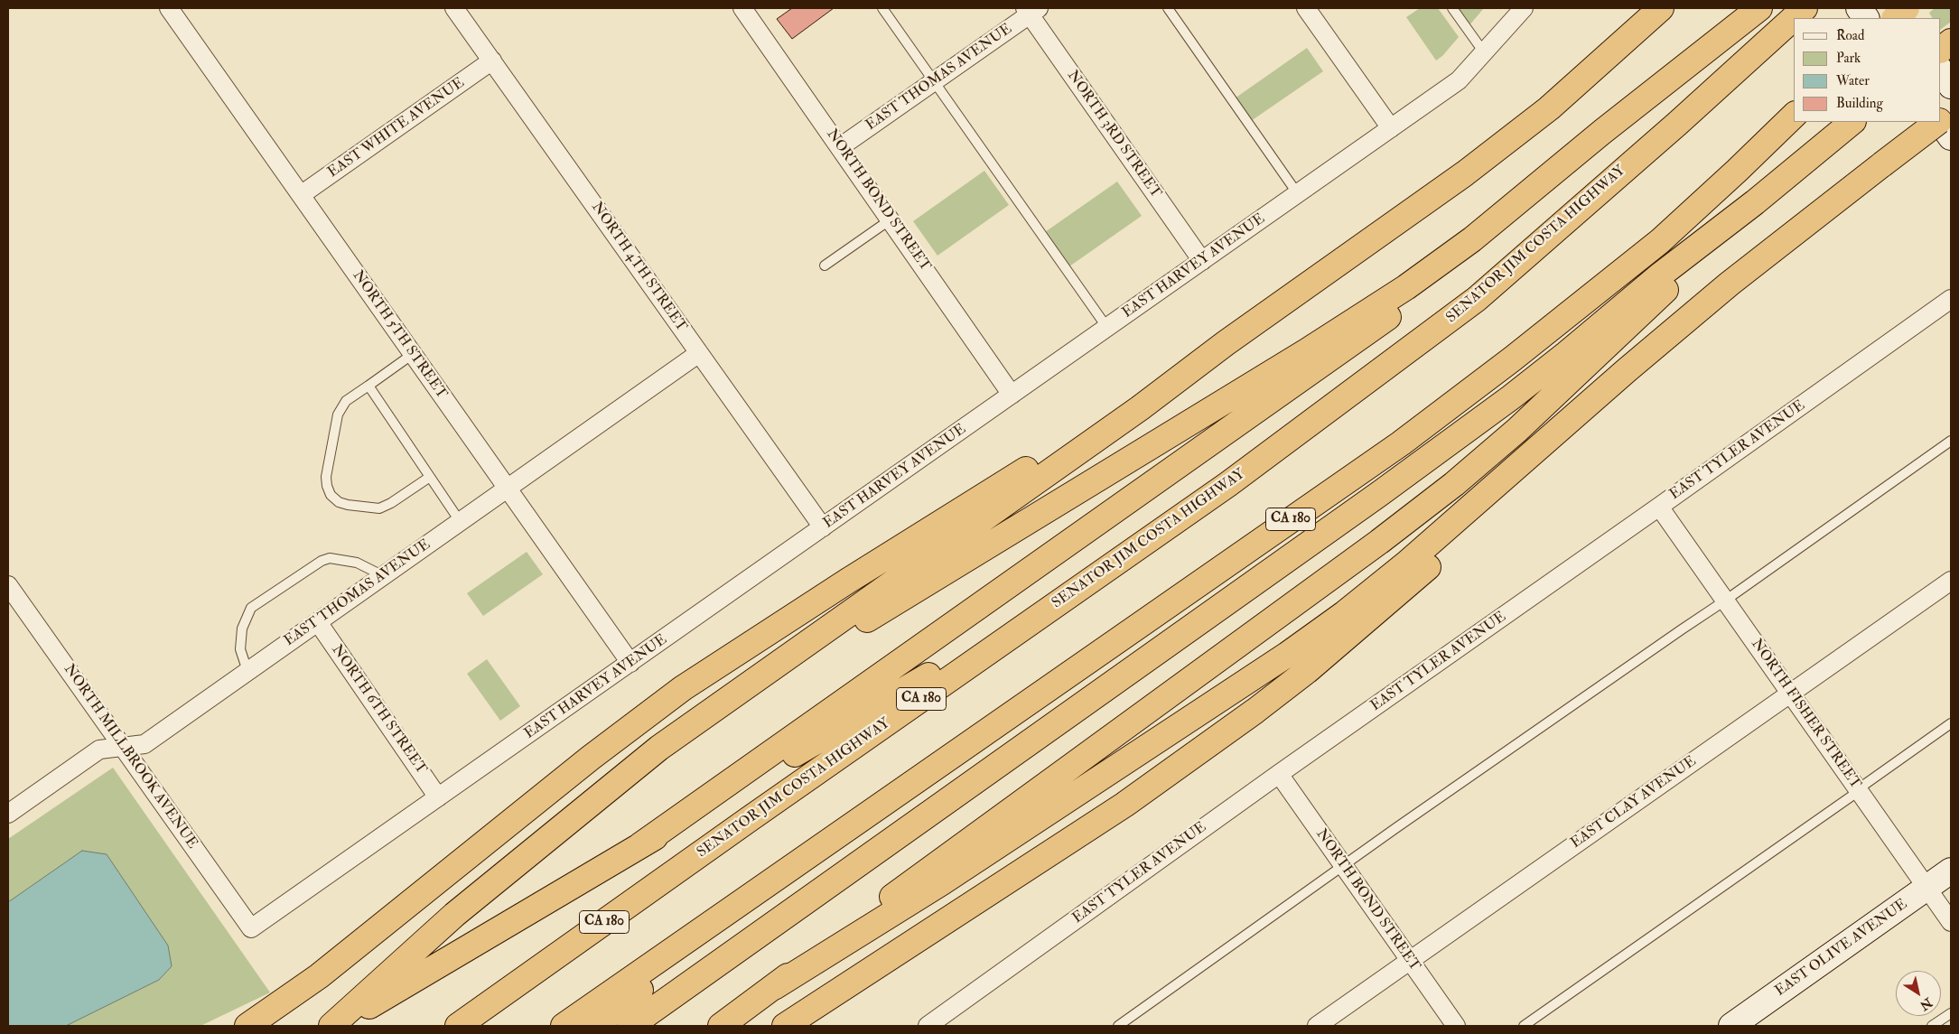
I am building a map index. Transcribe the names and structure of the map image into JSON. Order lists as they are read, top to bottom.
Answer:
{
  "streets": {
    "highway": ["SENATOR JIM COSTA HIGHWAY", "CA 180"],
    "main road": ["EAST OLIVE AVENUE"],
    "street": [
      "EAST THOMAS AVENUE",
      "EAST WHITE AVENUE",
      "NORTH 3RD STREET",
      "NORTH BOND STREET",
      "EAST HARVEY AVENUE",
      "NORTH 4TH STREET",
      "NORTH 5TH STREET",
      "EAST TYLER AVENUE",
      "NORTH 6TH STREET",
      "NORTH FISHER STREET",
      "NORTH MILLBROOK AVENUE",
      "EAST CLAY AVENUE"
    ]
  },
  "crossings": [
    ["EAST THOMAS AVENUE", "NORTH 3RD STREET"],
    ["EAST THOMAS AVENUE", "NORTH BOND STREET"],
    ["EAST THOMAS AVENUE", "NORTH 4TH STREET"],
    ["EAST THOMAS AVENUE", "NORTH 5TH STREET"],
    ["EAST THOMAS AVENUE", "NORTH 6TH STREET"],
    ["EAST THOMAS AVENUE", "NORTH MILLBROOK AVENUE"],
    ["EAST WHITE AVENUE", "NORTH 4TH STREET"],
    ["EAST WHITE AVENUE", "NORTH 5TH STREET"],
    ["NORTH 3RD STREET", "EAST HARVEY AVENUE"],
    ["NORTH BOND STREET", "EAST HARVEY AVENUE"],
    ["NORTH BOND STREET", "EAST TYLER AVENUE"],
    ["NORTH BOND STREET", "EAST CLAY AVENUE"],
    ["EAST HARVEY AVENUE", "NORTH 4TH STREET"],
    ["EAST HARVEY AVENUE", "NORTH 5TH STREET"],
    ["EAST HARVEY AVENUE", "NORTH 6TH STREET"],
    ["EAST HARVEY AVENUE", "NORTH MILLBROOK AVENUE"],
    ["EAST TYLER AVENUE", "NORTH FISHER STREET"],
    ["NORTH FISHER STREET", "EAST CLAY AVENUE"],
    ["NORTH FISHER STREET", "EAST OLIVE AVENUE"]
  ],
  "legend": [
    "Road",
    "Park",
    "Water",
    "Building"
  ],
  "north": "bottom right"
}
